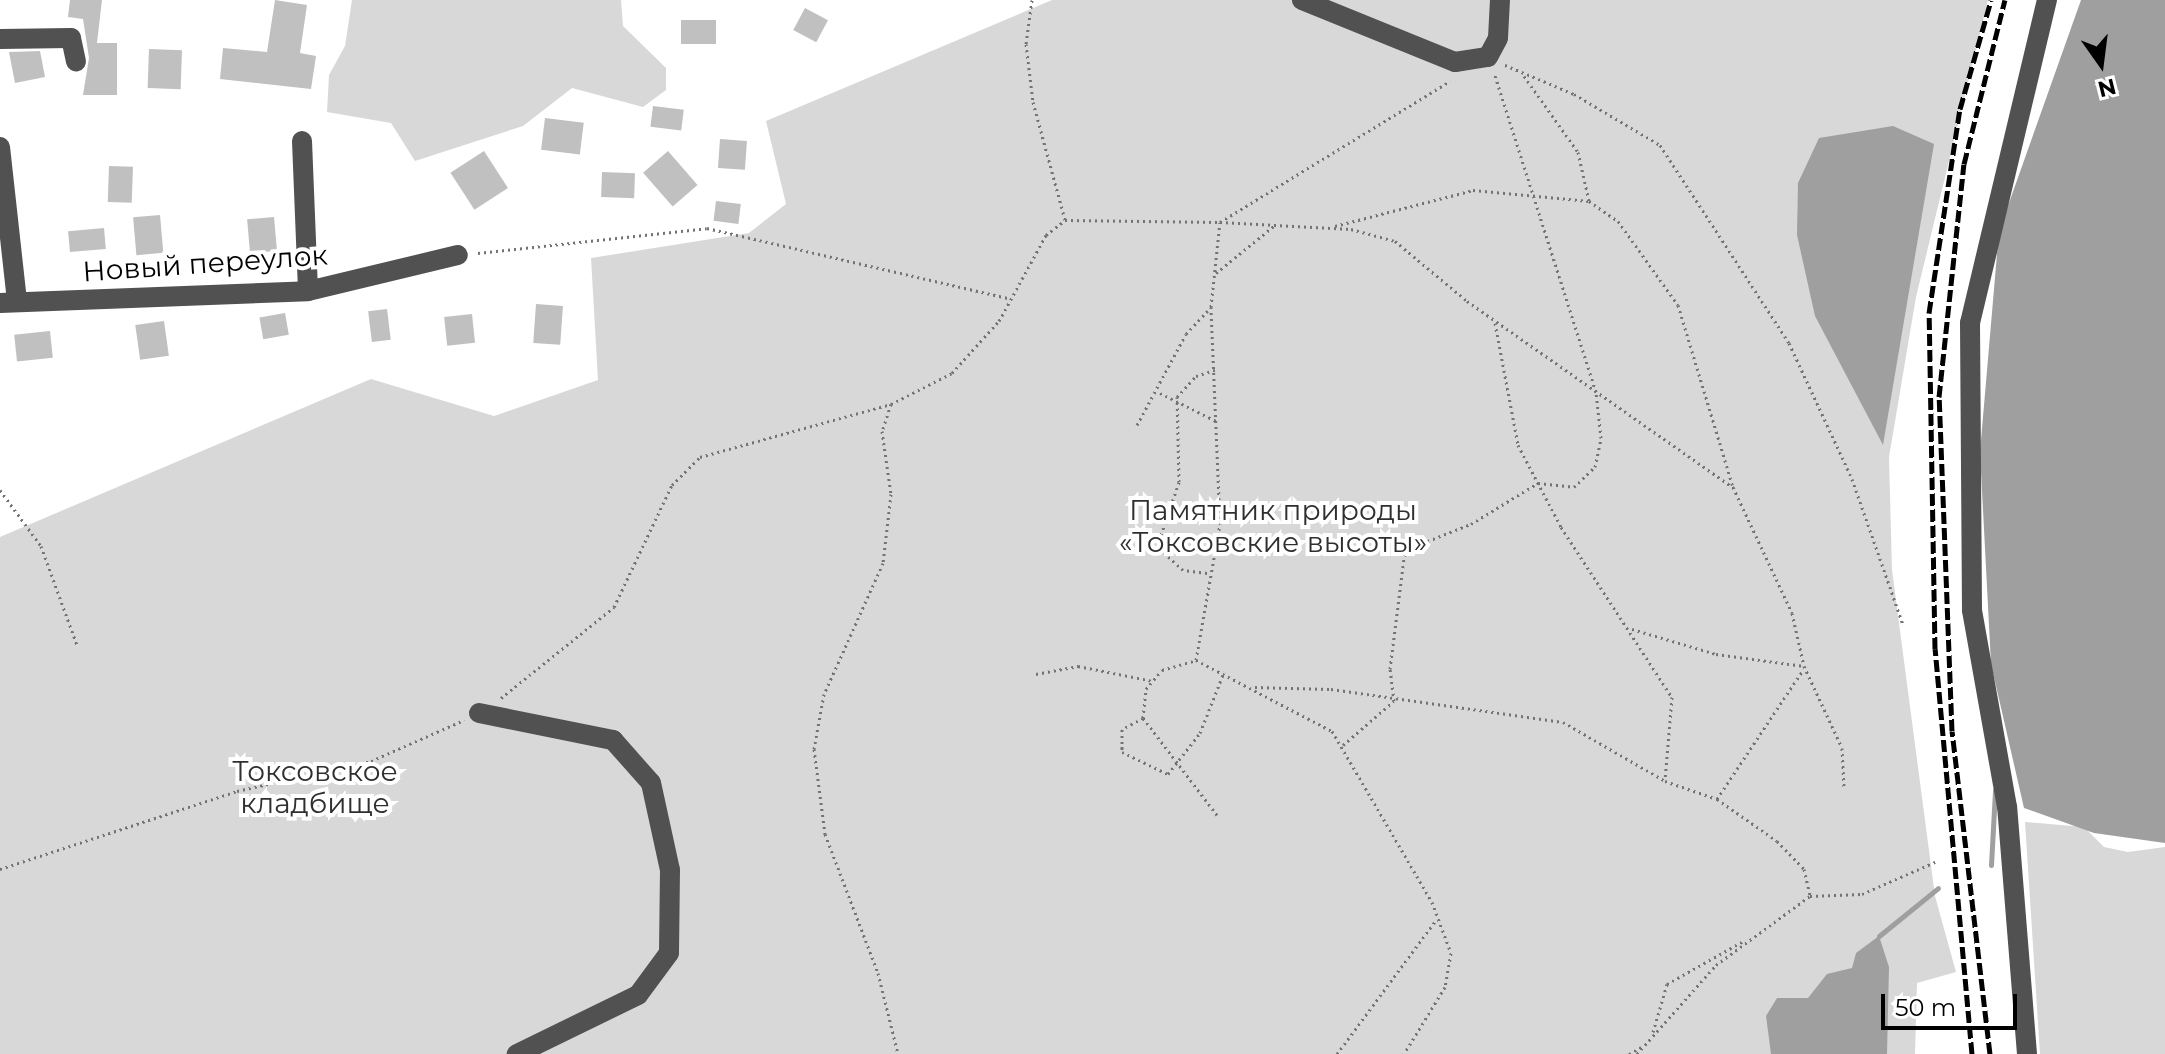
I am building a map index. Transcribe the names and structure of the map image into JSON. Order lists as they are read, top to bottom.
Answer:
{
  "streets": {
    "street": ["Новый переулок"]
  },
  "parks": ["Памятник природы «Токсовские высоты»", "Токсовское кладбище"],
  "scale_bar": "50 m",
  "north": "bottom"
}
